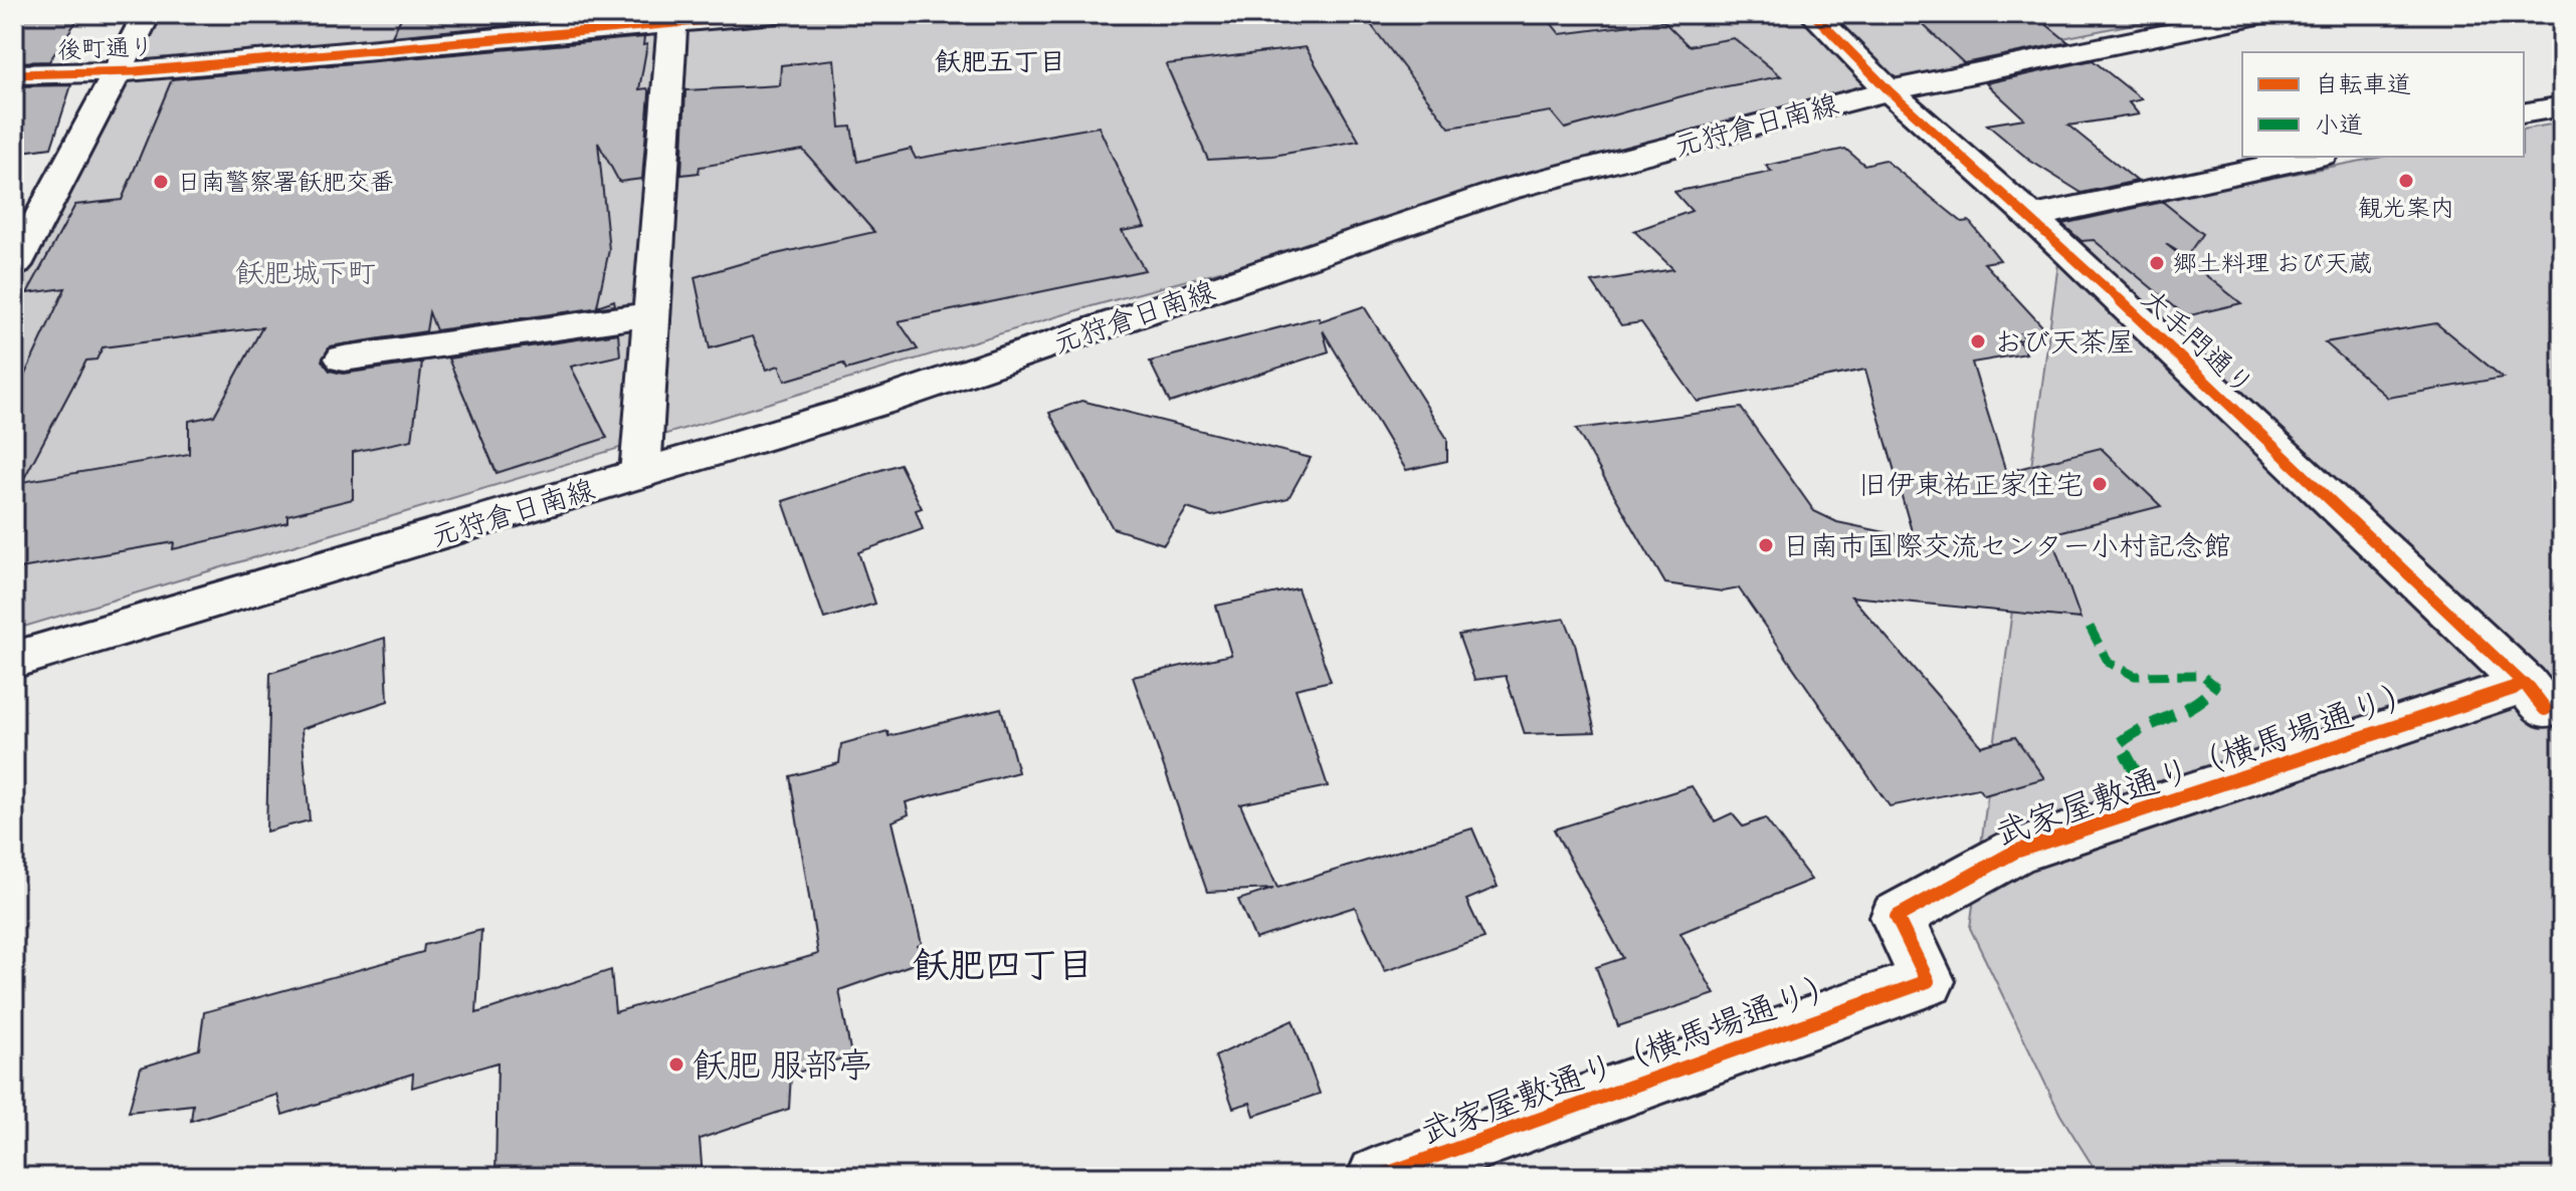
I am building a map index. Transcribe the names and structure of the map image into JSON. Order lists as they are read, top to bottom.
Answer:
{
  "streets": {
    "street": [
      "後町通り",
      "元狩倉日南線",
      "大手門通り",
      "武家屋敷通り（横馬場通り）"
    ]
  },
  "crossings": [
    ["元狩倉日南線", "大手門通り"],
    ["大手門通り", "武家屋敷通り（横馬場通り）"]
  ],
  "districts": ["飫肥五丁目", "飫肥四丁目"],
  "parks": ["飫肥城下町"],
  "places": [
    "観光案内",
    "日南警察署飫肥交番",
    "郷土料理 おび天蔵",
    "おび天茶屋",
    "旧伊東祐正家住宅",
    "日南市国際交流センター小村記念館",
    "飫肥 服部亭"
  ],
  "legend": ["自転車道", "小道"]
}
